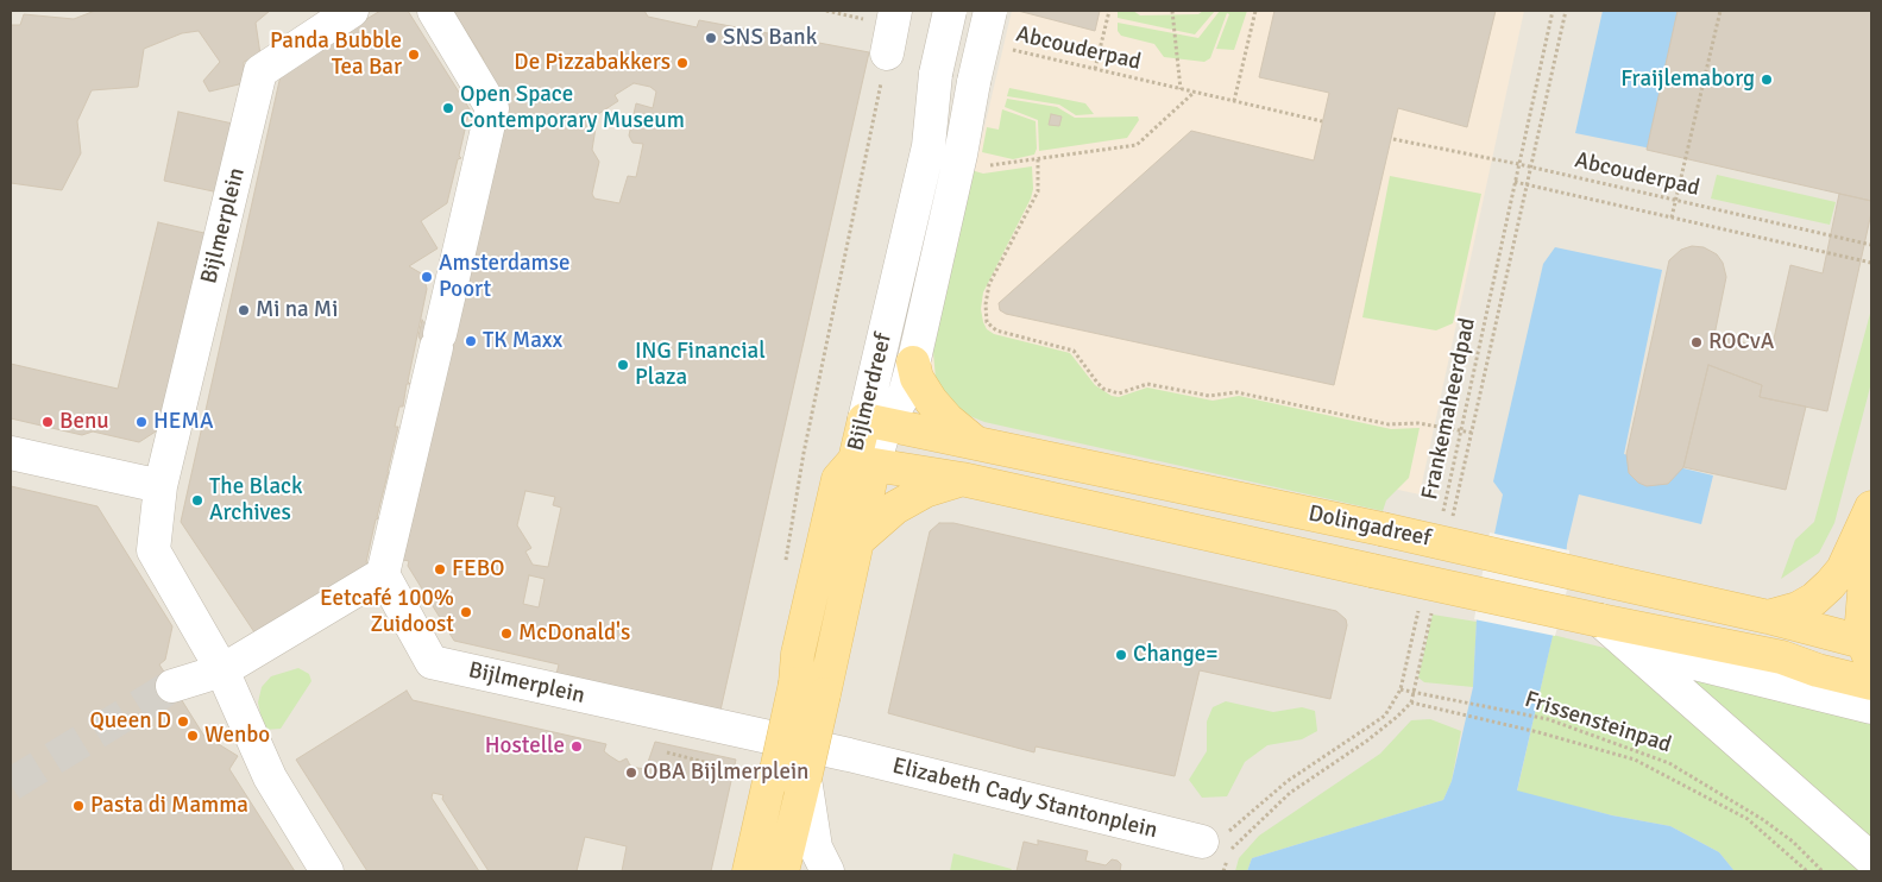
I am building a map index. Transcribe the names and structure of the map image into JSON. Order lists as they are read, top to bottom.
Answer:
{
  "streets": {
    "main road": ["Bijlmerdreef", "Dolingadreef"],
    "street": ["Bijlmerplein", "Elizabeth Cady Stantonplein"],
    "path": ["Abcouderpad", "Frankemaheerdpad", "Frissensteinpad"]
  },
  "crossings": [
    ["Abcouderpad", "Frankemaheerdpad"],
    ["Bijlmerplein", "Elizabeth Cady Stantonplein"],
    ["Bijlmerdreef", "Dolingadreef"]
  ],
  "places": [
    "SNS Bank",
    "Panda Bubble Tea Bar",
    "De Pizzabakkers",
    "Fraijlemaborg",
    "Open Space Contemporary Museum",
    "Amsterdamse Poort",
    "Mi na Mi",
    "TK Maxx",
    "ROCvA",
    "ING Financial Plaza",
    "Benu",
    "HEMA",
    "The Black Archives",
    "FEBO",
    "Eetcafé 100% Zuidoost",
    "McDonald's",
    "Change=",
    "Queen D",
    "Wenbo",
    "Hostelle",
    "OBA Bijlmerplein",
    "Pasta di Mamma"
  ]
}
